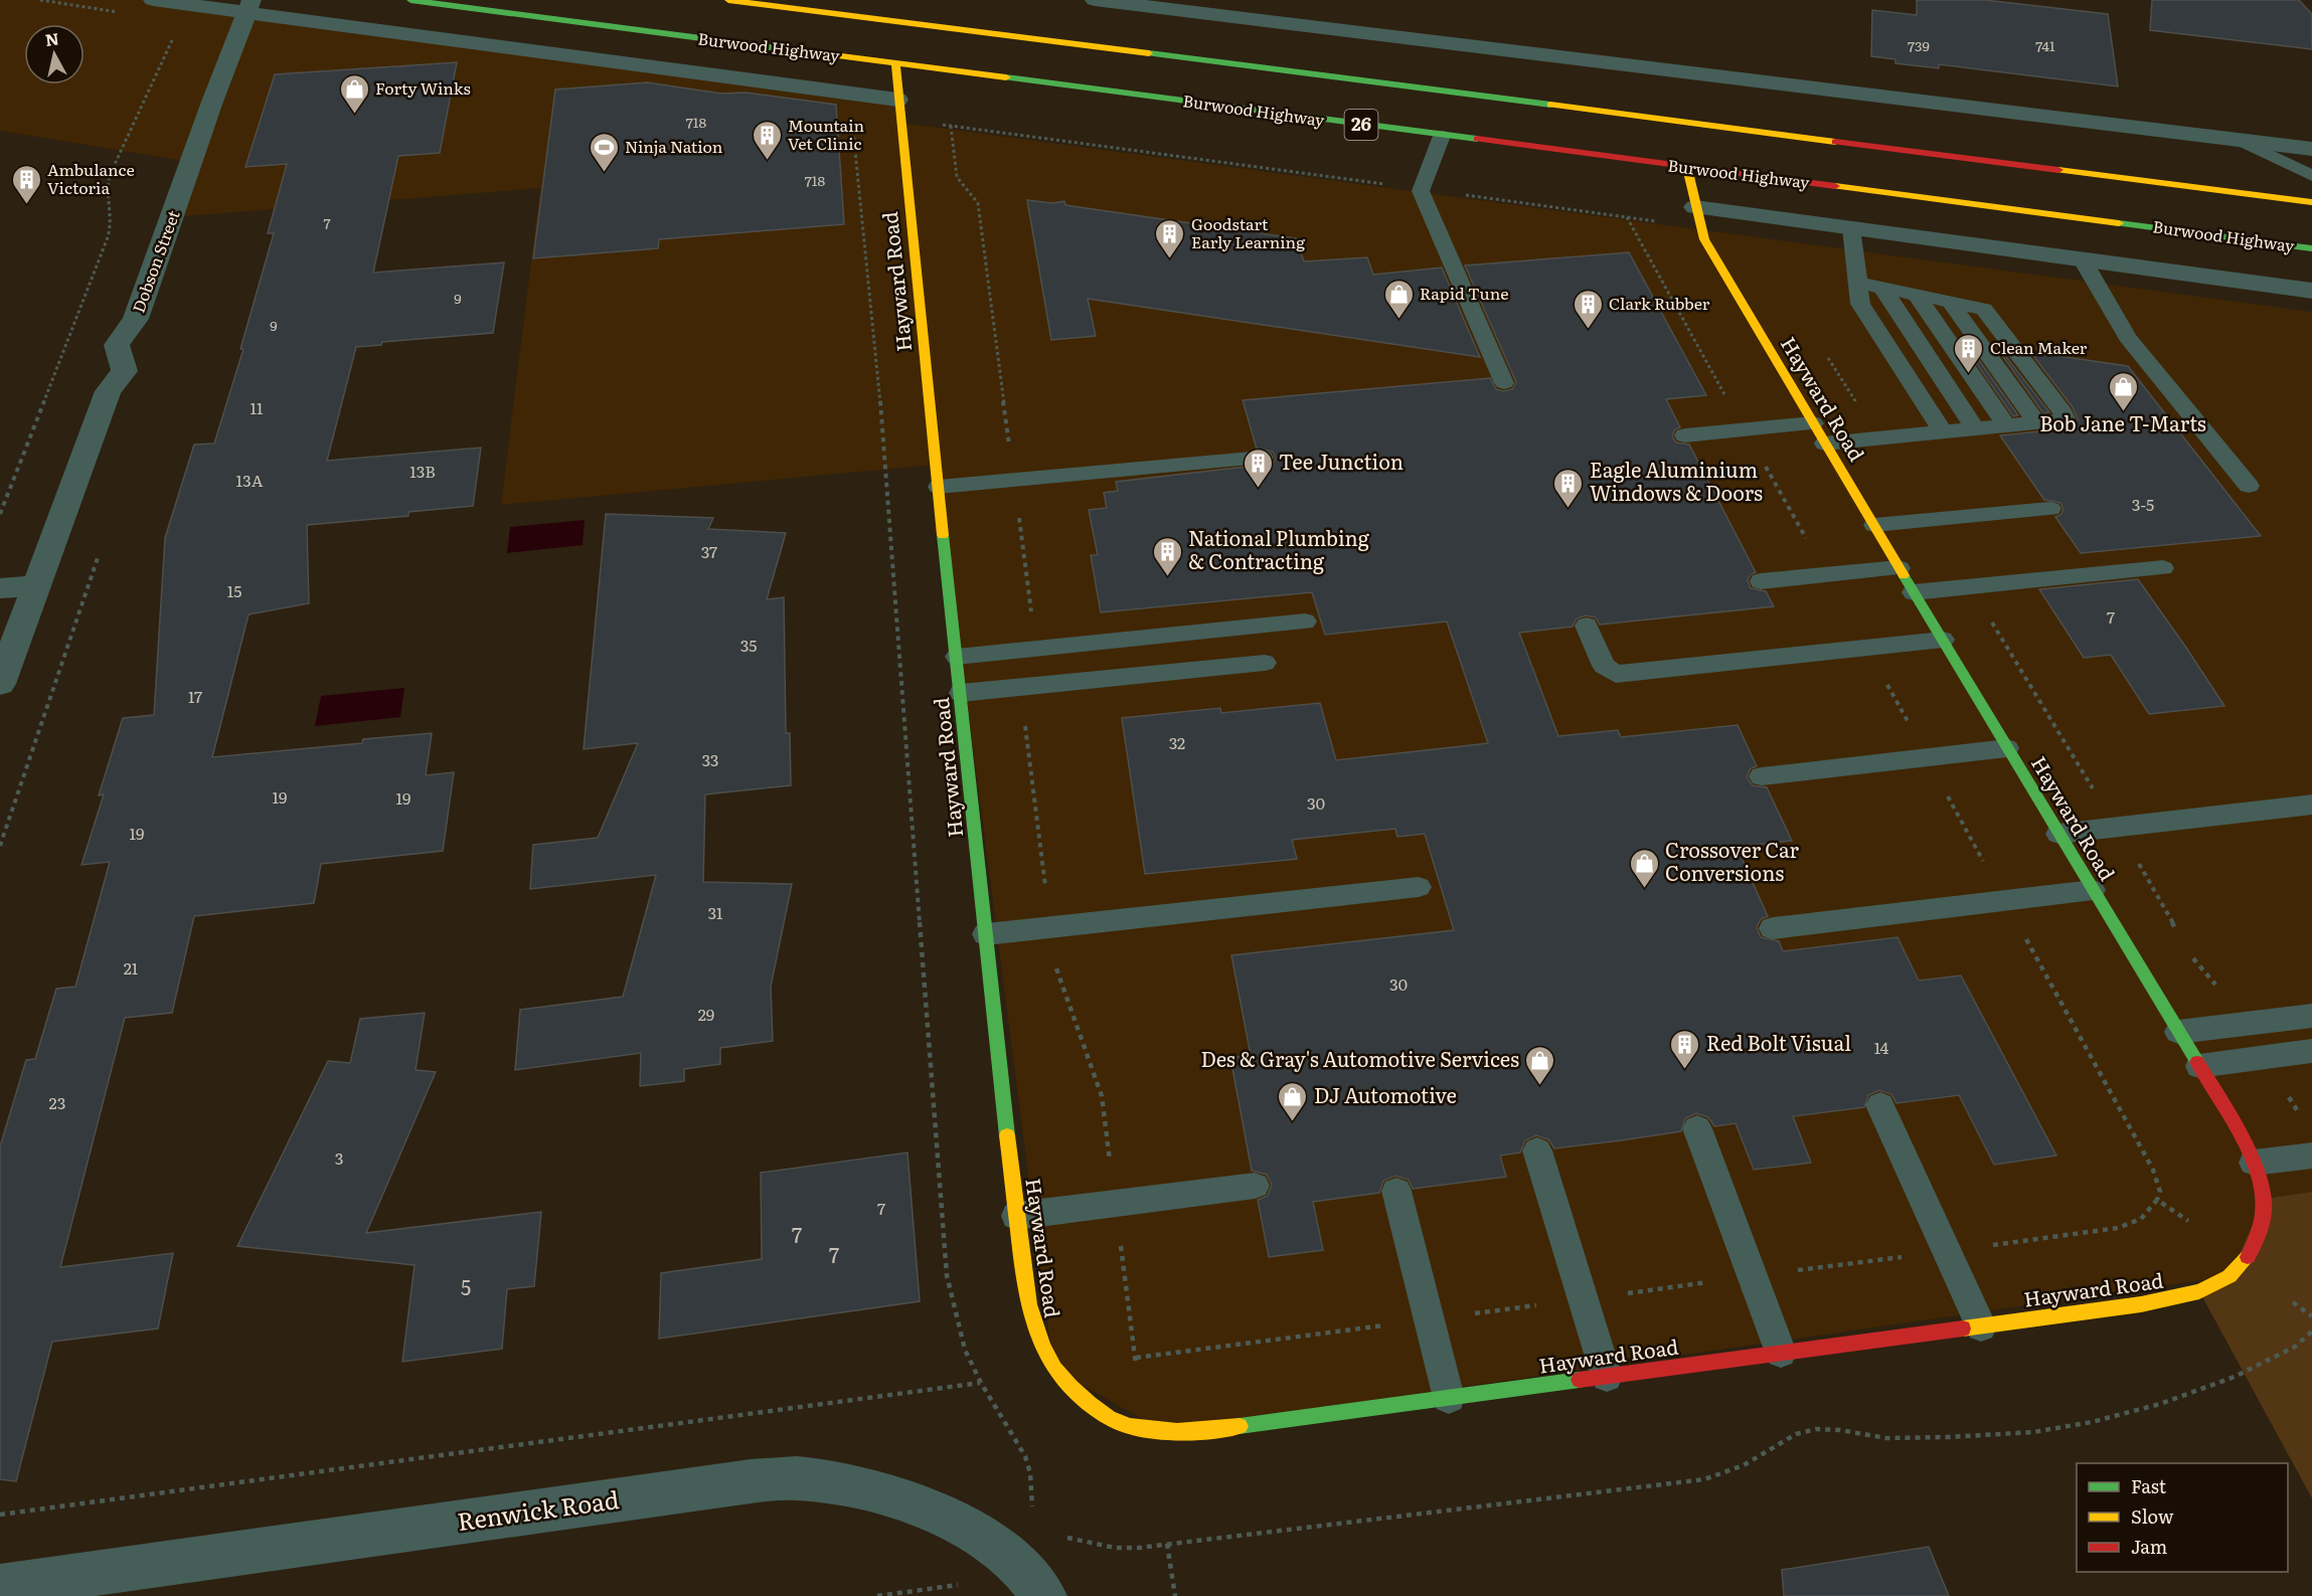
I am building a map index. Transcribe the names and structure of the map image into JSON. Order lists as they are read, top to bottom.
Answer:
{
  "streets": {
    "main road": ["Burwood Highway", "26", "Hayward Road"],
    "street": ["Dobson Street", "Renwick Road"]
  },
  "crossings": [
    ["Burwood Highway", "Dobson Street"],
    ["Burwood Highway", "Hayward Road"]
  ],
  "places": {
    "shop": [
      "Forty Winks",
      "Rapid Tune",
      "Bob Jane T-Marts",
      "Crossover Car Conversions",
      "Des & Gray's Automotive Services",
      "DJ Automotive"
    ],
    "building": [
      "Mountain Vet Clinic",
      "Ambulance Victoria",
      "Goodstart Early Learning",
      "Clark Rubber",
      "Clean Maker",
      "Tee Junction",
      "Eagle Aluminium Windows & Doors",
      "National Plumbing & Contracting",
      "Red Bolt Visual"
    ],
    "sports": ["Ninja Nation"]
  },
  "house_numbers": [
    "739",
    "741",
    "718",
    "718",
    "7",
    "9",
    "9",
    "11",
    "13B",
    "13A",
    "3-5",
    "37",
    "15",
    "7",
    "35",
    "17",
    "32",
    "33",
    "19",
    "19",
    "30",
    "19",
    "31",
    "21",
    "30",
    "29",
    "14",
    "23",
    "3",
    "7",
    "7",
    "7",
    "5"
  ],
  "legend": ["Fast", "Slow", "Jam"],
  "north": "top"
}
